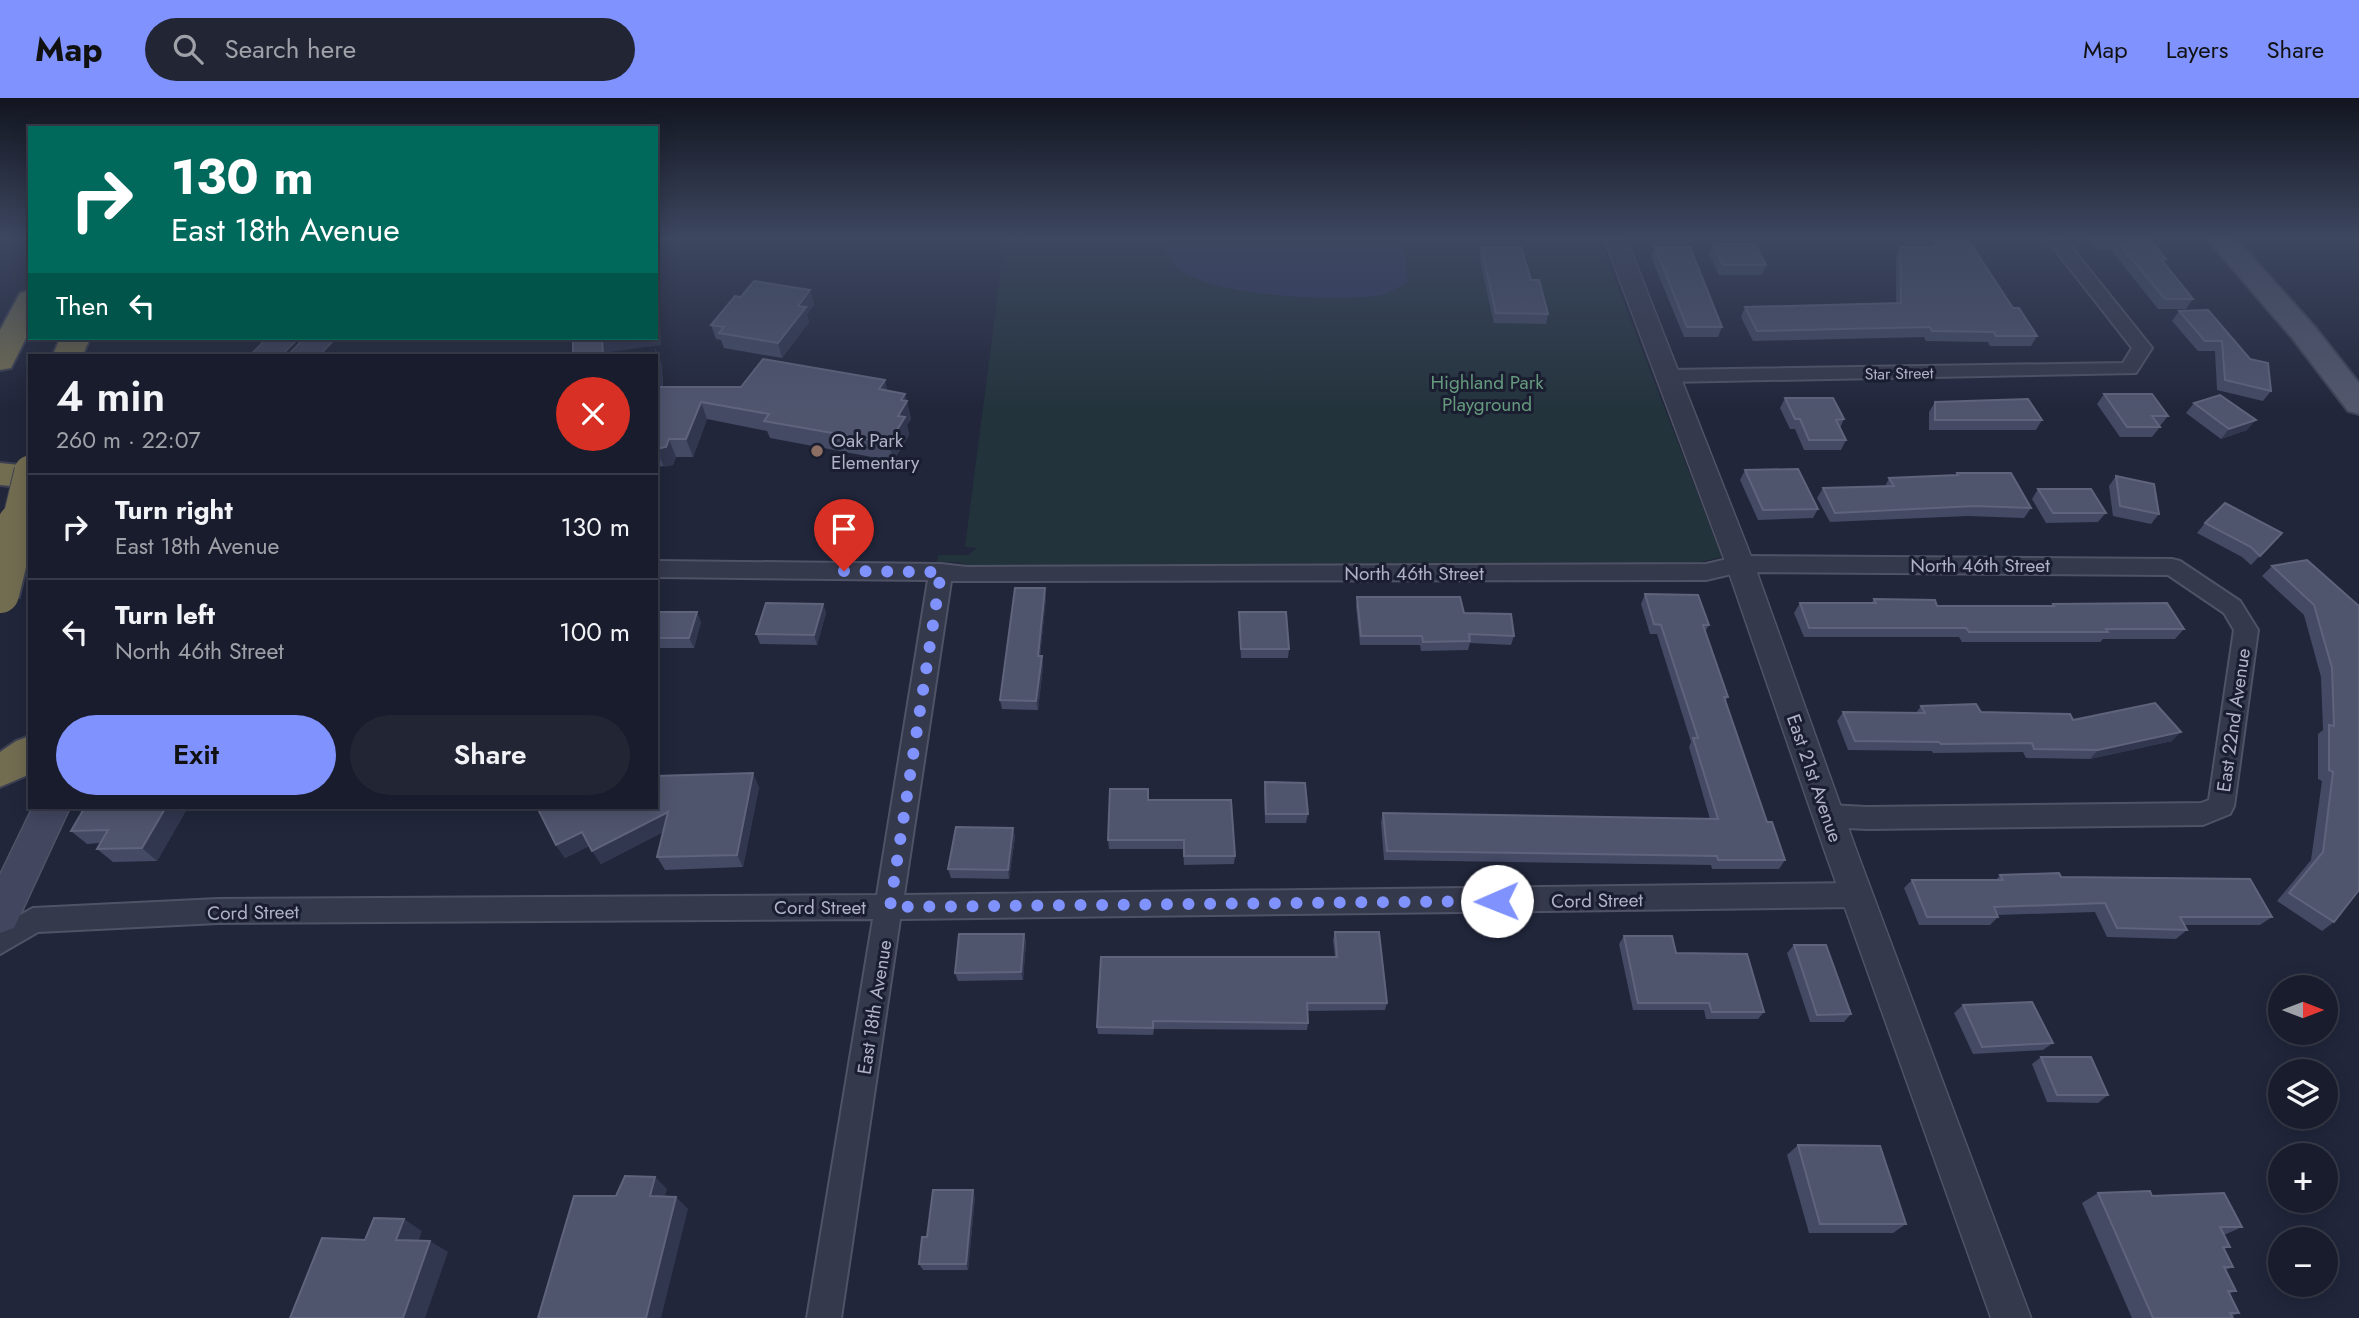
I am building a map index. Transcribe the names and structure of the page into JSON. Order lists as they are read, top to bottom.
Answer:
{
  "streets": {
    "street": [
      "Star Street",
      "North 46th Street",
      "East 22nd Avenue",
      "East 21st Avenue",
      "Cord Street",
      "East 18th Avenue"
    ]
  },
  "crossings": [
    ["Star Street", "East 21st Avenue"],
    ["North 46th Street", "East 22nd Avenue"],
    ["North 46th Street", "East 21st Avenue"],
    ["North 46th Street", "East 18th Avenue"],
    ["East 22nd Avenue", "East 21st Avenue"],
    ["East 21st Avenue", "Cord Street"],
    ["Cord Street", "East 18th Avenue"]
  ],
  "parks": ["Highland Park Playground"],
  "places": ["Oak Park Elementary"],
  "north": "right",
  "page": {
    "header": "Map",
    "search": "Search here",
    "nav": ["Map", "Layers", "Share"],
    "turn": ["130 m", "East 18th Avenue"],
    "then": "Then",
    "heading": ["4 min", "260 m · 22:07"],
    "list": [
      {
        "name": "Turn right",
        "note": "East 18th Avenue",
        "value": "130 m"
      },
      {
        "name": "Turn left",
        "note": "North 46th Street",
        "value": "100 m"
      }
    ],
    "buttons": ["Exit", "Share"],
    "map_buttons": ["+", "−"]
  }
}
